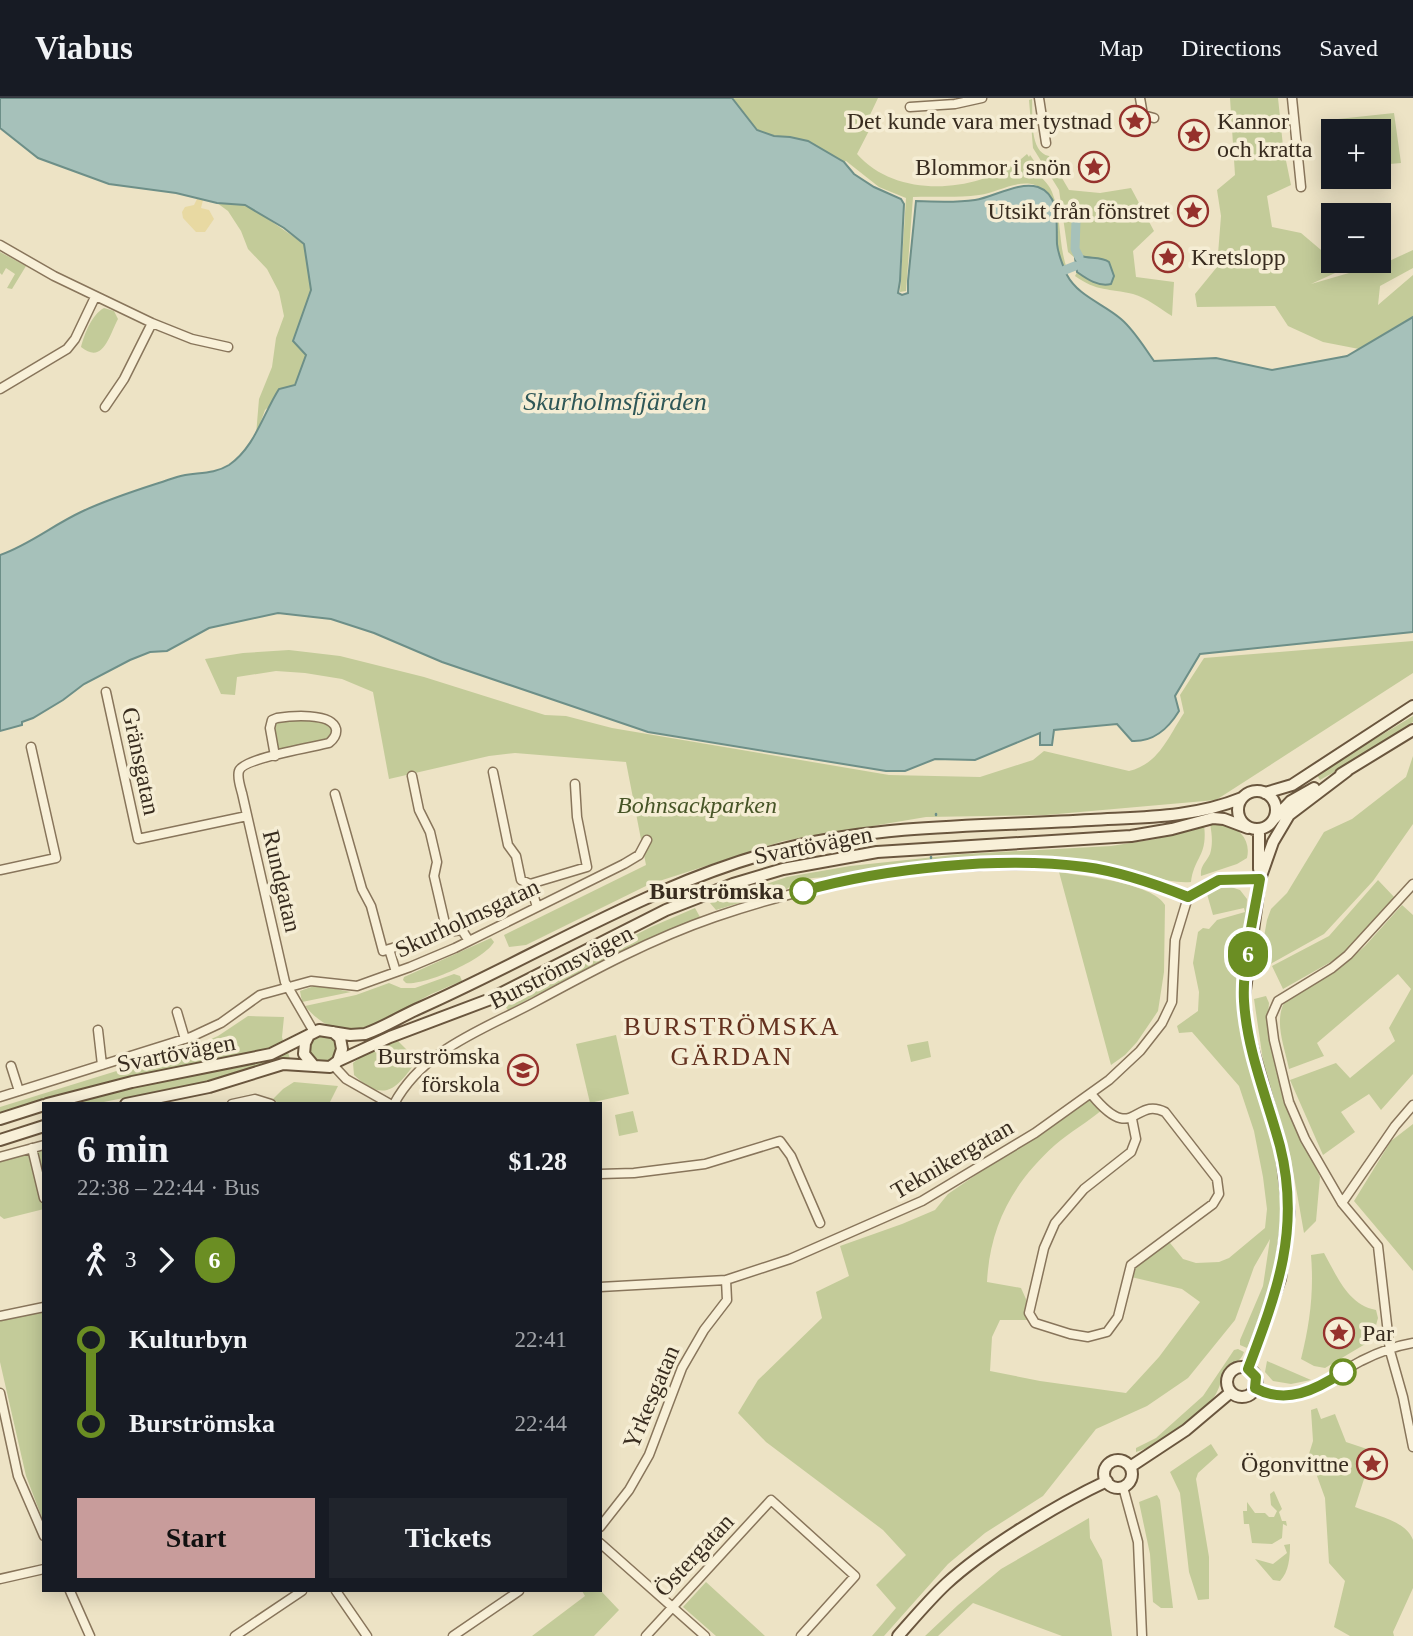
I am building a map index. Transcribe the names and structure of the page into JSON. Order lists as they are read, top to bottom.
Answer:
{
  "streets": {
    "main road": ["Svartövägen"],
    "street": [
      "Gränsgatan",
      "Rundgatan",
      "Skurholmsgatan",
      "Burströmsvägen",
      "Teknikergatan",
      "Yrkesgatan",
      "Östergatan"
    ]
  },
  "crossings": [
    ["Gränsgatan", "Rundgatan"],
    ["Svartövägen", "Rundgatan"],
    ["Rundgatan", "Skurholmsgatan"],
    ["Burströmsvägen", "Teknikergatan"],
    ["Teknikergatan", "Yrkesgatan"]
  ],
  "districts": ["BURSTRÖMSKA GÄRDAN"],
  "water": ["Skurholmsfjärden"],
  "parks": ["Bohnsackparken"],
  "places": {
    "place": [
      "Det kunde vara mer tystnad",
      "Kannor och kratta",
      "Blommor i snön",
      "Utsikt från fönstret",
      "Kretslopp",
      "Par",
      "Ögonvittne"
    ],
    "other": ["Burströmska"],
    "school or university": ["Burströmska förskola"]
  },
  "lines": ["bus line 6"],
  "page": {
    "header": "Viabus",
    "nav": ["Map", "Directions", "Saved"],
    "on_map": "6",
    "map_buttons": ["+", "−"],
    "heading": ["6 min", "22:38 – 22:44 · Bus", "$1.28"],
    "legs": ["3", "6"],
    "list": [
      {
        "name": "Kulturbyn",
        "value": "22:41"
      },
      {
        "name": "Burströmska",
        "value": "22:44"
      }
    ],
    "buttons": ["Start", "Tickets"]
  }
}
